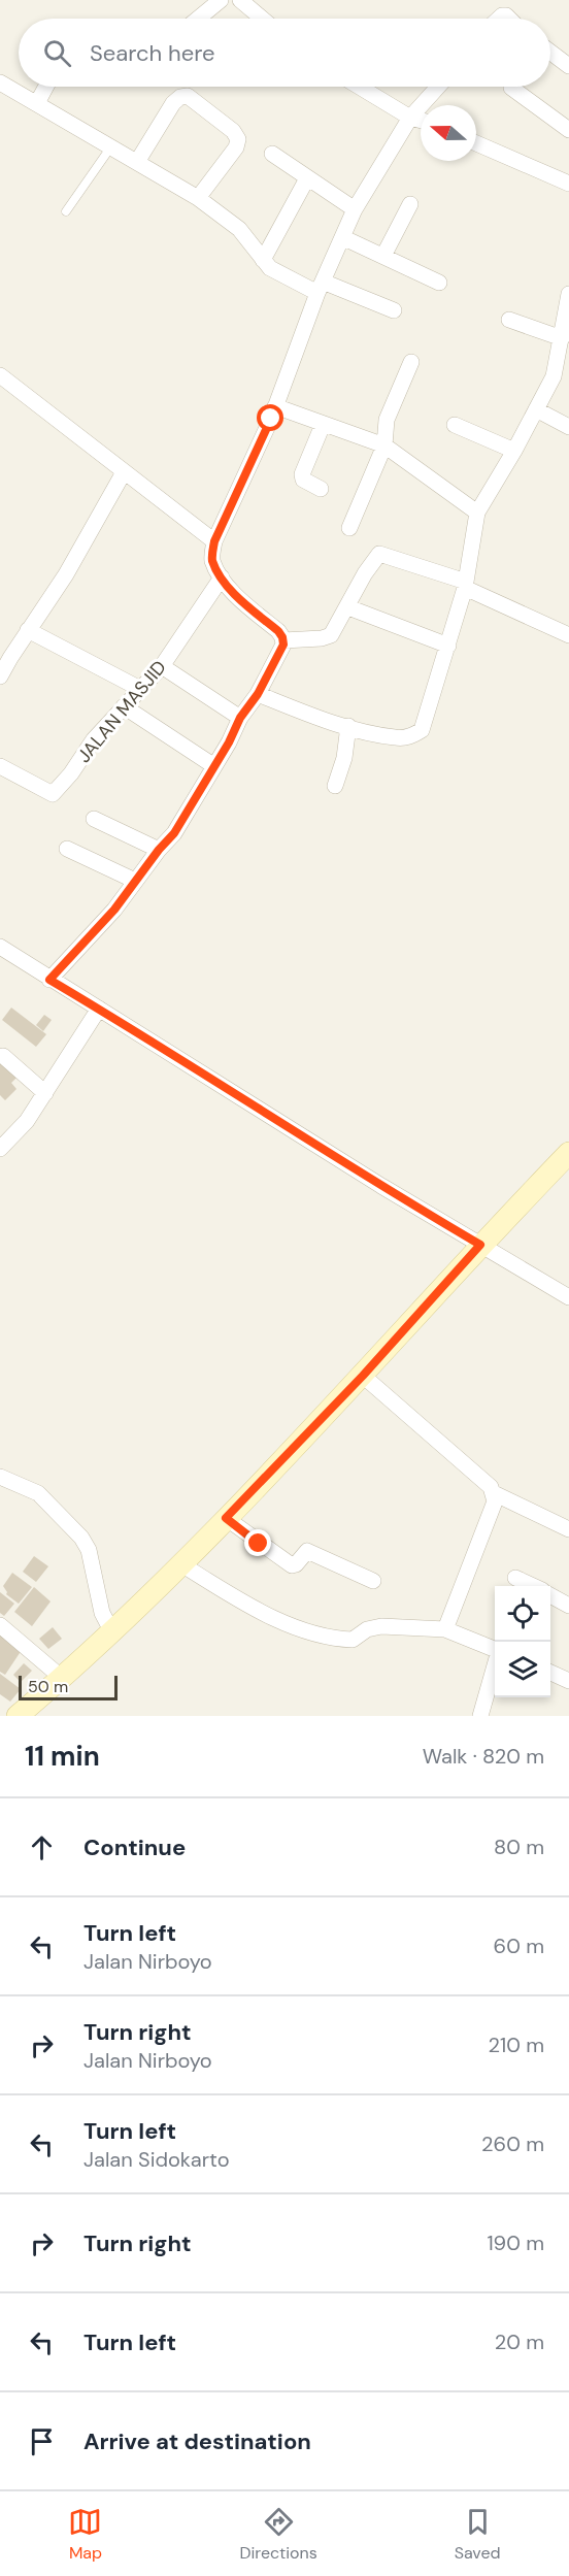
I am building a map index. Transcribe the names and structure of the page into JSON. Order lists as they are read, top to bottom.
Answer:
{
  "streets": {
    "street": ["JALAN MASJID"]
  },
  "scale_bar": "50 m",
  "north": "left",
  "page": {
    "search": "Search here",
    "scale": "50 m",
    "heading": ["11 min", "Walk · 820 m"],
    "list": [
      ["Continue", "80 m"],
      ["Turn left", "Jalan Nirboyo", "60 m"],
      ["Turn right", "Jalan Nirboyo", "210 m"],
      ["Turn left", "Jalan Sidokarto", "260 m"],
      ["Turn right", "190 m"],
      ["Turn left", "20 m"],
      "Arrive at destination"
    ],
    "nav": ["Map", "Directions", "Saved"]
  }
}
